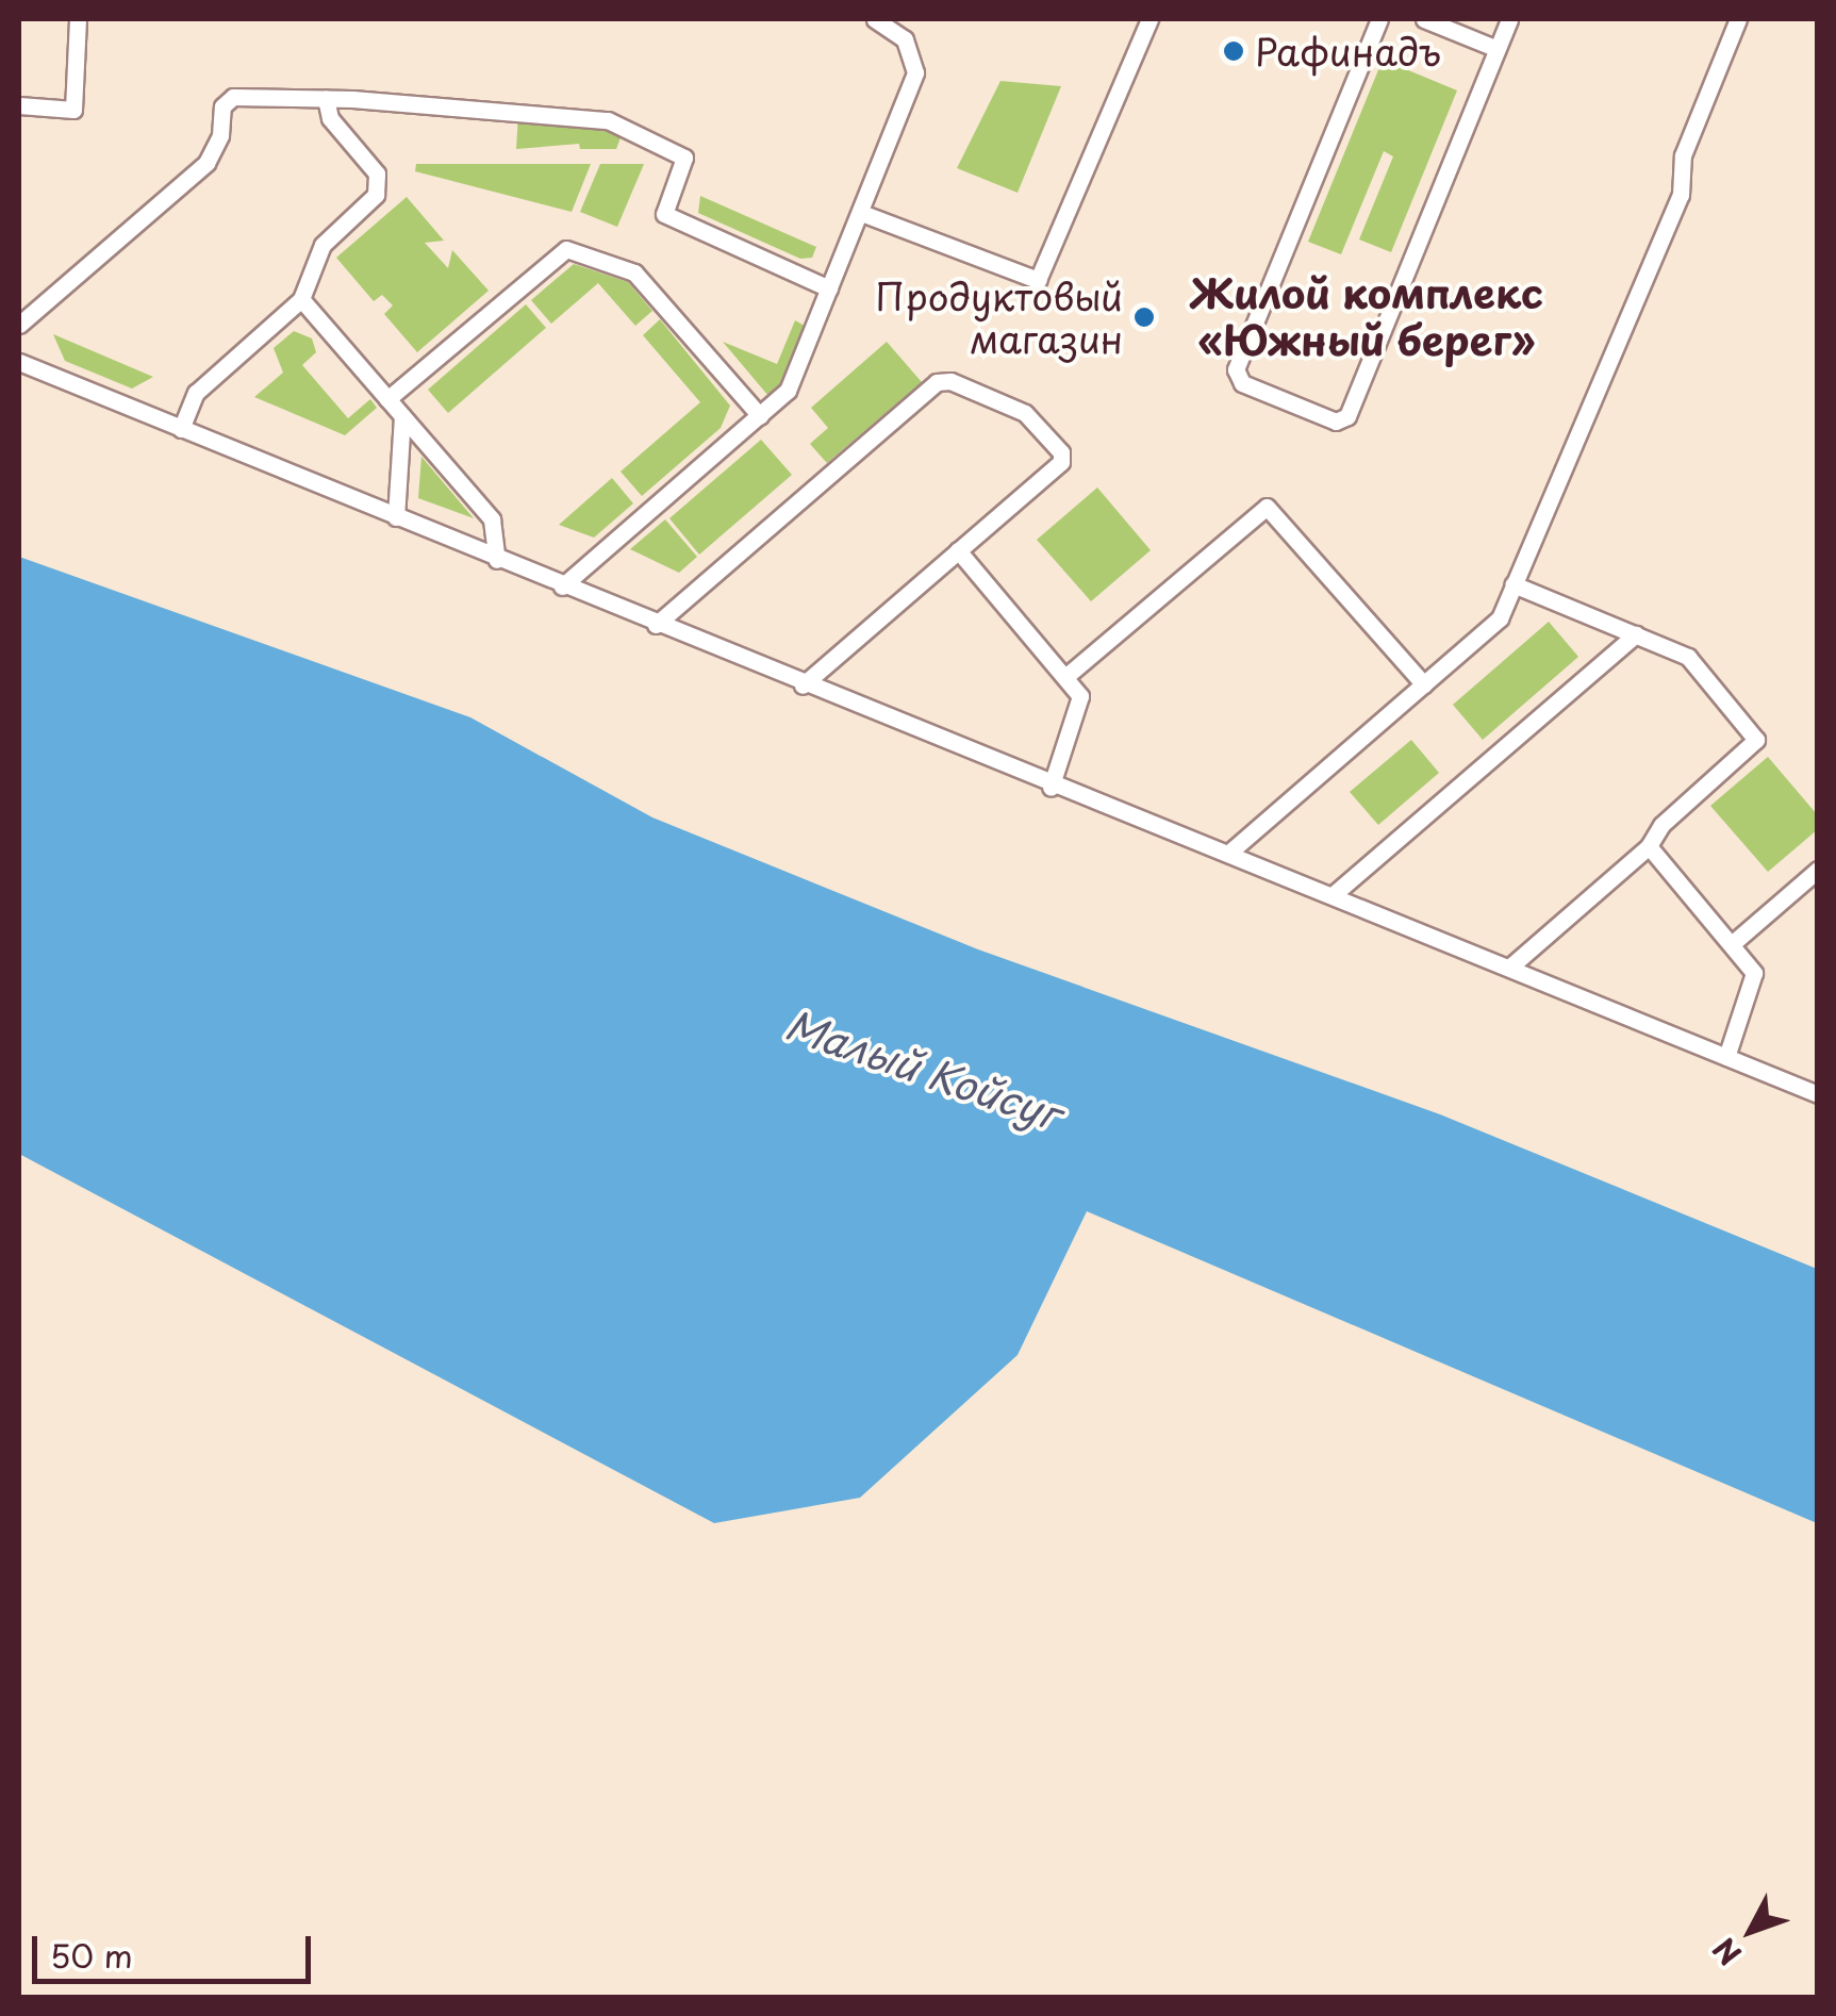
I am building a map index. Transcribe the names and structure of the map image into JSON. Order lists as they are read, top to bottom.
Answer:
{
  "districts": ["Жилой комплекс «Южный берег»"],
  "water": ["Малый Койсуг"],
  "places": ["Рафинадъ", "Продуктовый магазин"],
  "scale_bar": "50 m",
  "north": "bottom left"
}
